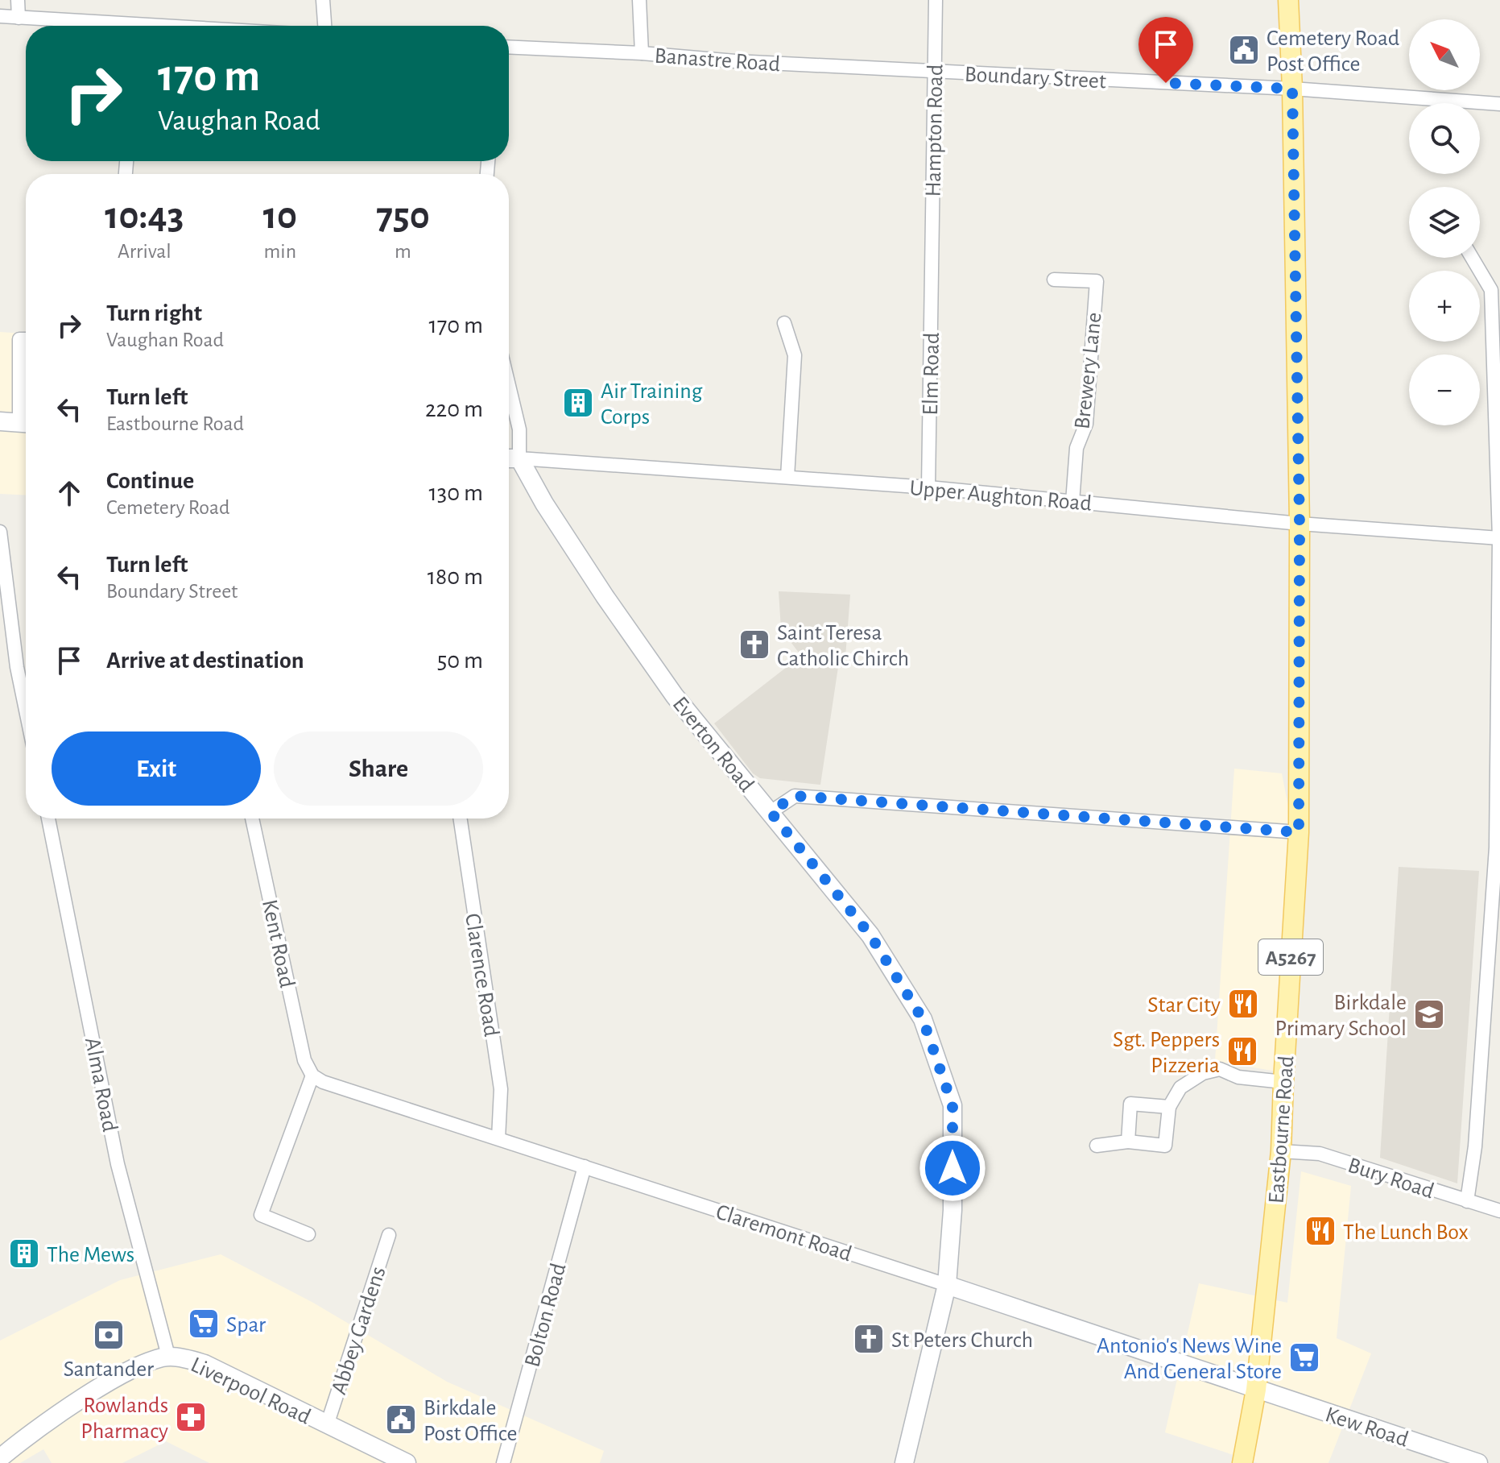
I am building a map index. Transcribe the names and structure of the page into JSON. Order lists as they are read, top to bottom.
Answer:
{
  "streets": {
    "main road": [
      "Everton Road",
      "A5267",
      "Eastbourne Road",
      "Claremont Road",
      "Liverpool Road",
      "Kew Road"
    ],
    "street": [
      "Banastre Road",
      "Boundary Street",
      "Hampton Road",
      "Brewery Lane",
      "Elm Road",
      "Upper Aughton Road",
      "Kent Road",
      "Clarence Road",
      "Alma Road",
      "Bury Road",
      "Bolton Road",
      "Abbey Gardens"
    ]
  },
  "crossings": [
    ["Banastre Road", "Boundary Street"],
    ["Banastre Road", "Hampton Road"],
    ["Boundary Street", "Hampton Road"],
    ["Boundary Street", "A5267"],
    ["Hampton Road", "Elm Road"],
    ["Brewery Lane", "Upper Aughton Road"],
    ["Elm Road", "Upper Aughton Road"],
    ["Upper Aughton Road", "Everton Road"],
    ["Upper Aughton Road", "A5267"],
    ["Upper Aughton Road", "Eastbourne Road"],
    ["Everton Road", "Claremont Road"],
    ["Kent Road", "Claremont Road"],
    ["A5267", "Eastbourne Road"],
    ["Clarence Road", "Claremont Road"],
    ["Alma Road", "Liverpool Road"],
    ["Eastbourne Road", "Bury Road"],
    ["Eastbourne Road", "Claremont Road"],
    ["Eastbourne Road", "Kew Road"],
    ["Claremont Road", "Bolton Road"],
    ["Claremont Road", "Kew Road"],
    ["Abbey Gardens", "Liverpool Road"]
  ],
  "places": {
    "public building": ["Cemetery Road Post Office", "Birkdale Post Office"],
    "building": ["Air Training Corps", "The Mews"],
    "church": ["Saint Teresa Catholic Chirch", "St Peters Church"],
    "restaurant": ["Star City", "Sgt. Peppers Pizzeria", "The Lunch Box"],
    "school or university": ["Birkdale Primary School"],
    "supermarket": ["Spar", "Antonio's News Wine And General Store"],
    "bank": ["Santander"],
    "pharmacy": ["Rowlands Pharmacy"]
  },
  "north": "top left",
  "page": {
    "map_buttons": ["+", "−"],
    "turn": ["170 m", "Vaughan Road"],
    "eta": [
      "10:43",
      "Arrival",
      "10",
      "min",
      "750",
      "m"
    ],
    "list": [
      {
        "name": "Turn right",
        "note": "Vaughan Road",
        "value": "170 m"
      },
      {
        "name": "Turn left",
        "note": "Eastbourne Road",
        "value": "220 m"
      },
      {
        "name": "Continue",
        "note": "Cemetery Road",
        "value": "130 m"
      },
      {
        "name": "Turn left",
        "note": "Boundary Street",
        "value": "180 m"
      },
      {
        "name": "Arrive at destination",
        "value": "50 m"
      }
    ],
    "buttons": ["Exit", "Share"]
  }
}
